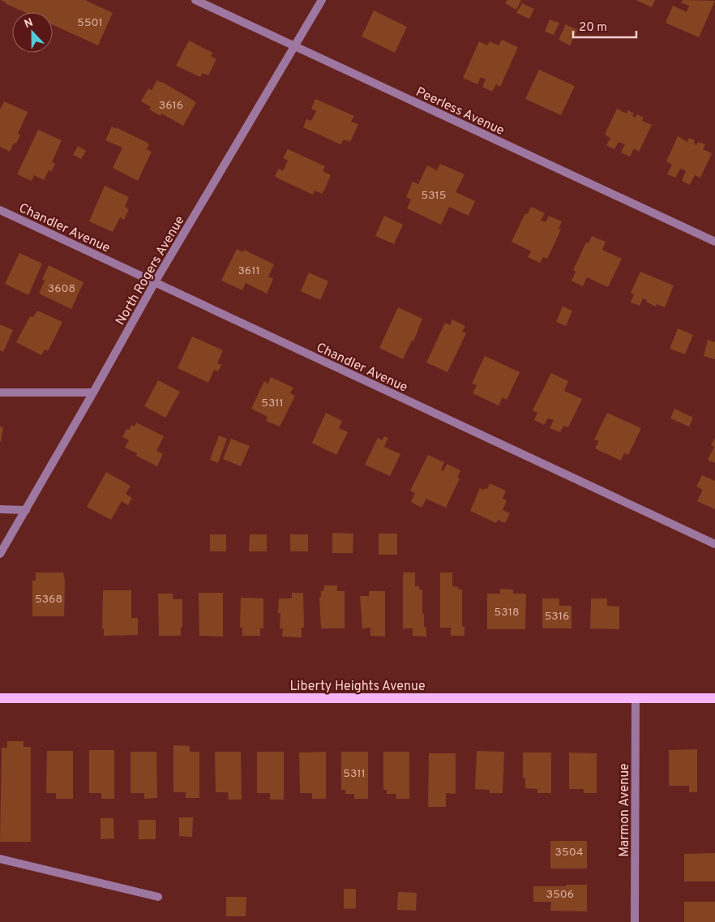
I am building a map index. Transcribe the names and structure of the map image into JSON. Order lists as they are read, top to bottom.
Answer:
{
  "streets": {
    "main road": ["Liberty Heights Avenue"],
    "street": [
      "Peerless Avenue",
      "Chandler Avenue",
      "North Rogers Avenue",
      "Marmon Avenue"
    ]
  },
  "crossings": [
    ["Peerless Avenue", "North Rogers Avenue"],
    ["Chandler Avenue", "North Rogers Avenue"],
    ["Liberty Heights Avenue", "Marmon Avenue"]
  ],
  "house_numbers": [
    "5501",
    "3616",
    "5315",
    "3611",
    "3608",
    "5311",
    "5368",
    "5318",
    "5316",
    "5311",
    "3504",
    "3506"
  ],
  "scale_bar": "20 m",
  "north": "top"
}
